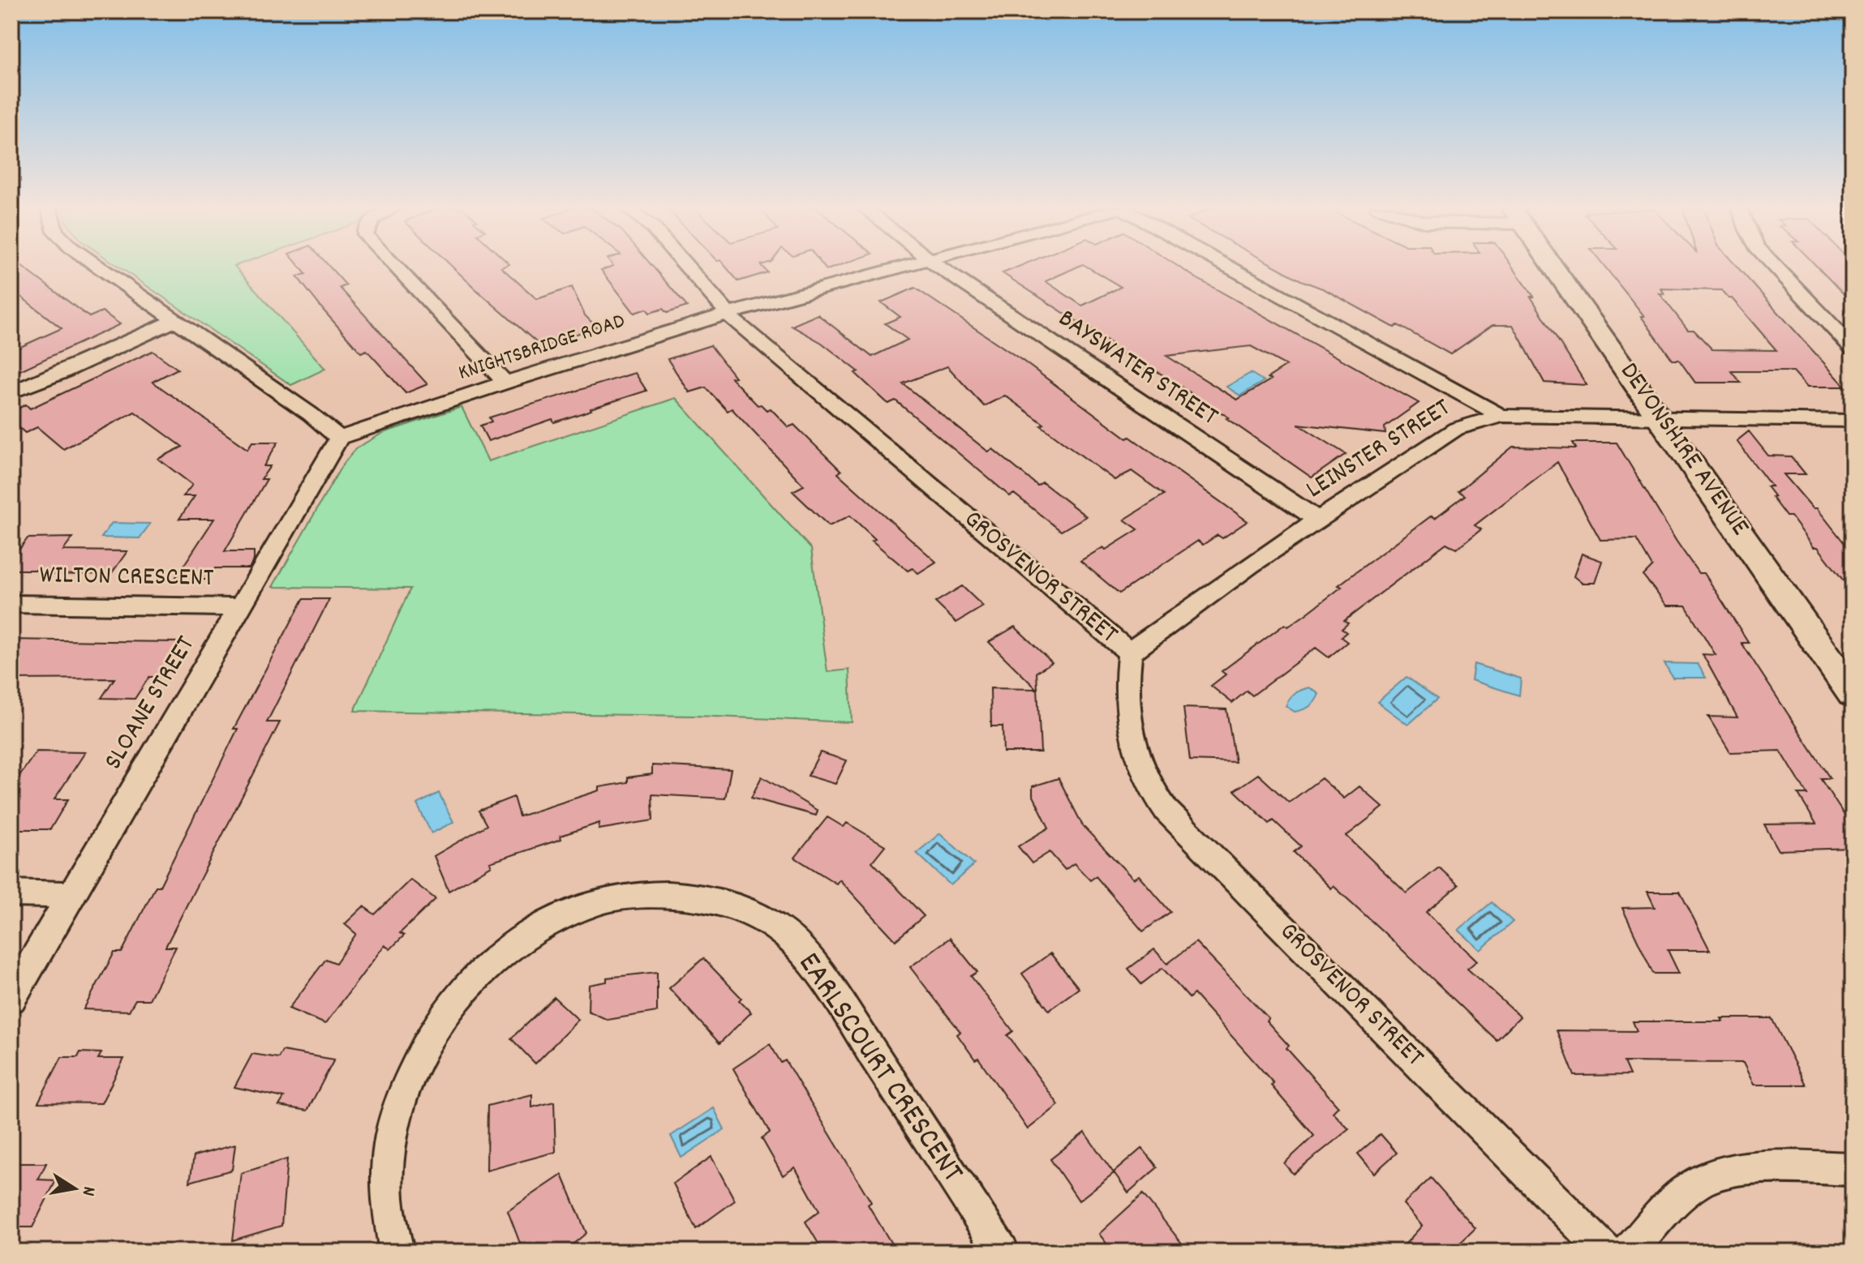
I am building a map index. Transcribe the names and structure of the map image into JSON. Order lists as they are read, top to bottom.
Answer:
{
  "streets": {
    "main road": ["DEVONSHIRE AVENUE"],
    "street": [
      "KNIGHTSBRIDGE ROAD",
      "BAYSWATER STREET",
      "LEINSTER STREET",
      "WILTON CRESCENT",
      "GROSVENOR STREET",
      "SLOANE STREET",
      "EARLSCOURT CRESCENT"
    ]
  },
  "crossings": [
    ["KNIGHTSBRIDGE ROAD", "GROSVENOR STREET"],
    ["KNIGHTSBRIDGE ROAD", "SLOANE STREET"],
    ["BAYSWATER STREET", "LEINSTER STREET"],
    ["LEINSTER STREET", "DEVONSHIRE AVENUE"],
    ["LEINSTER STREET", "GROSVENOR STREET"],
    ["WILTON CRESCENT", "SLOANE STREET"]
  ],
  "north": "right"
}
